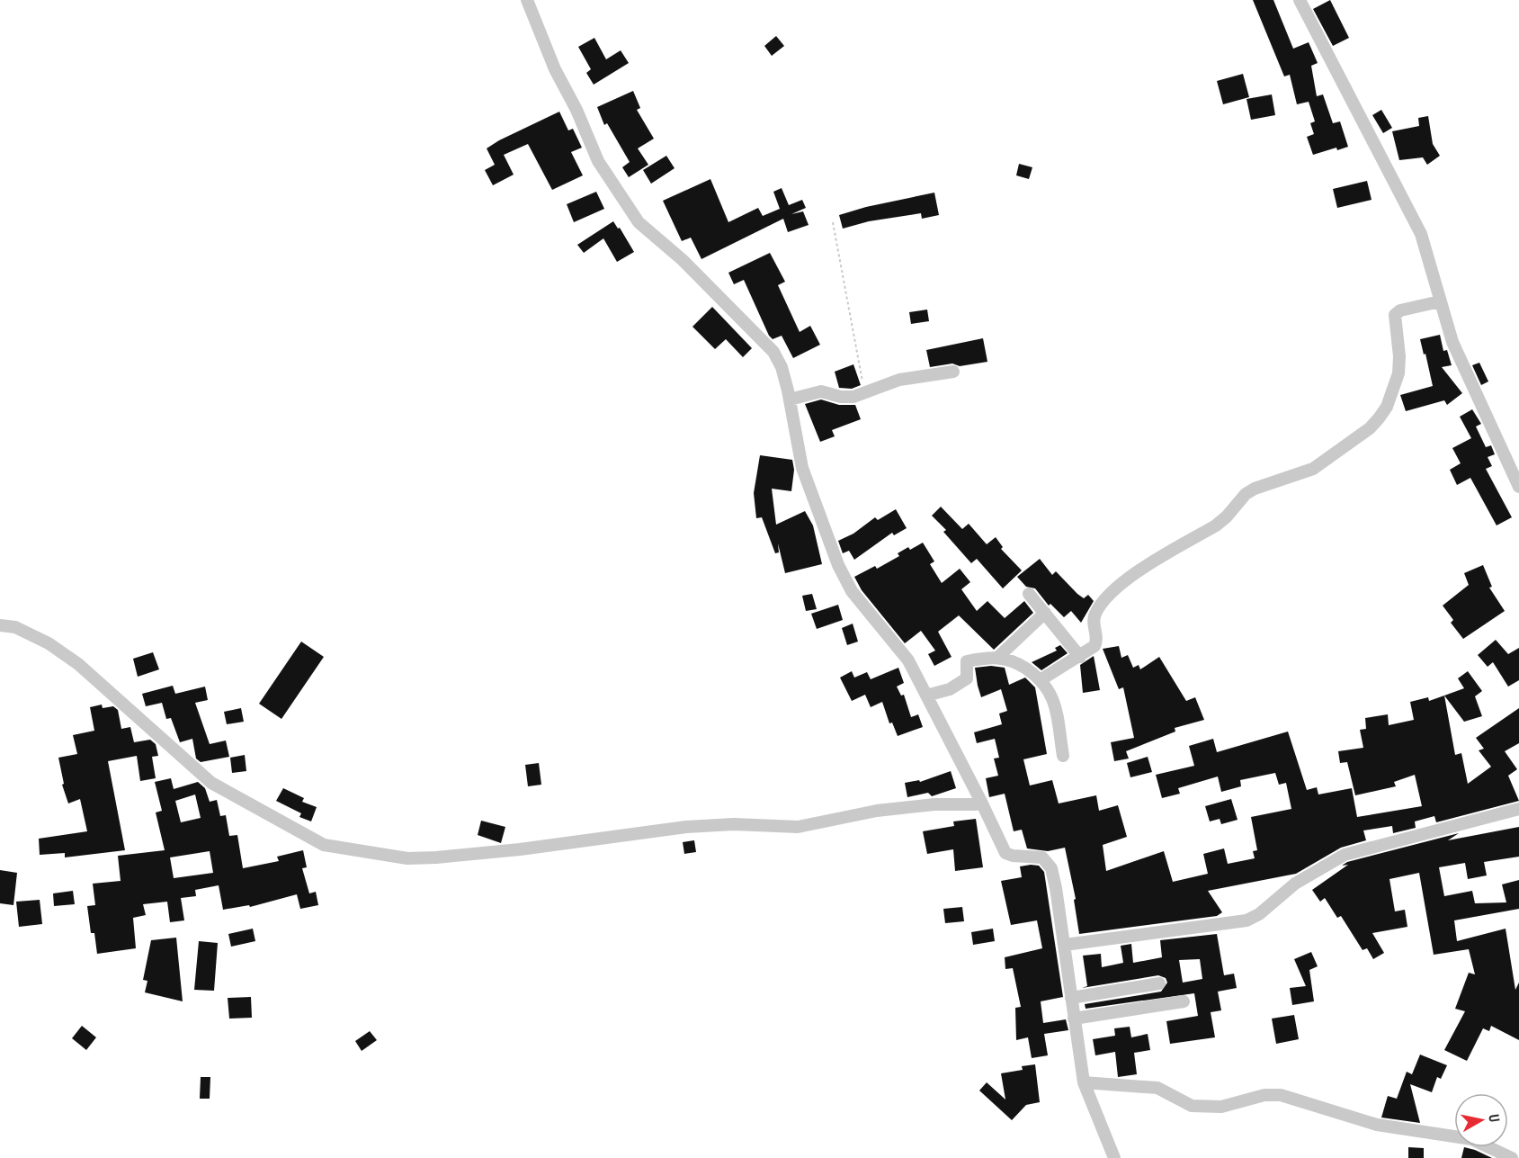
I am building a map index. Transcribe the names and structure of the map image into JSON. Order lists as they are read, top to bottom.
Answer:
{
  "north": "right"
}
